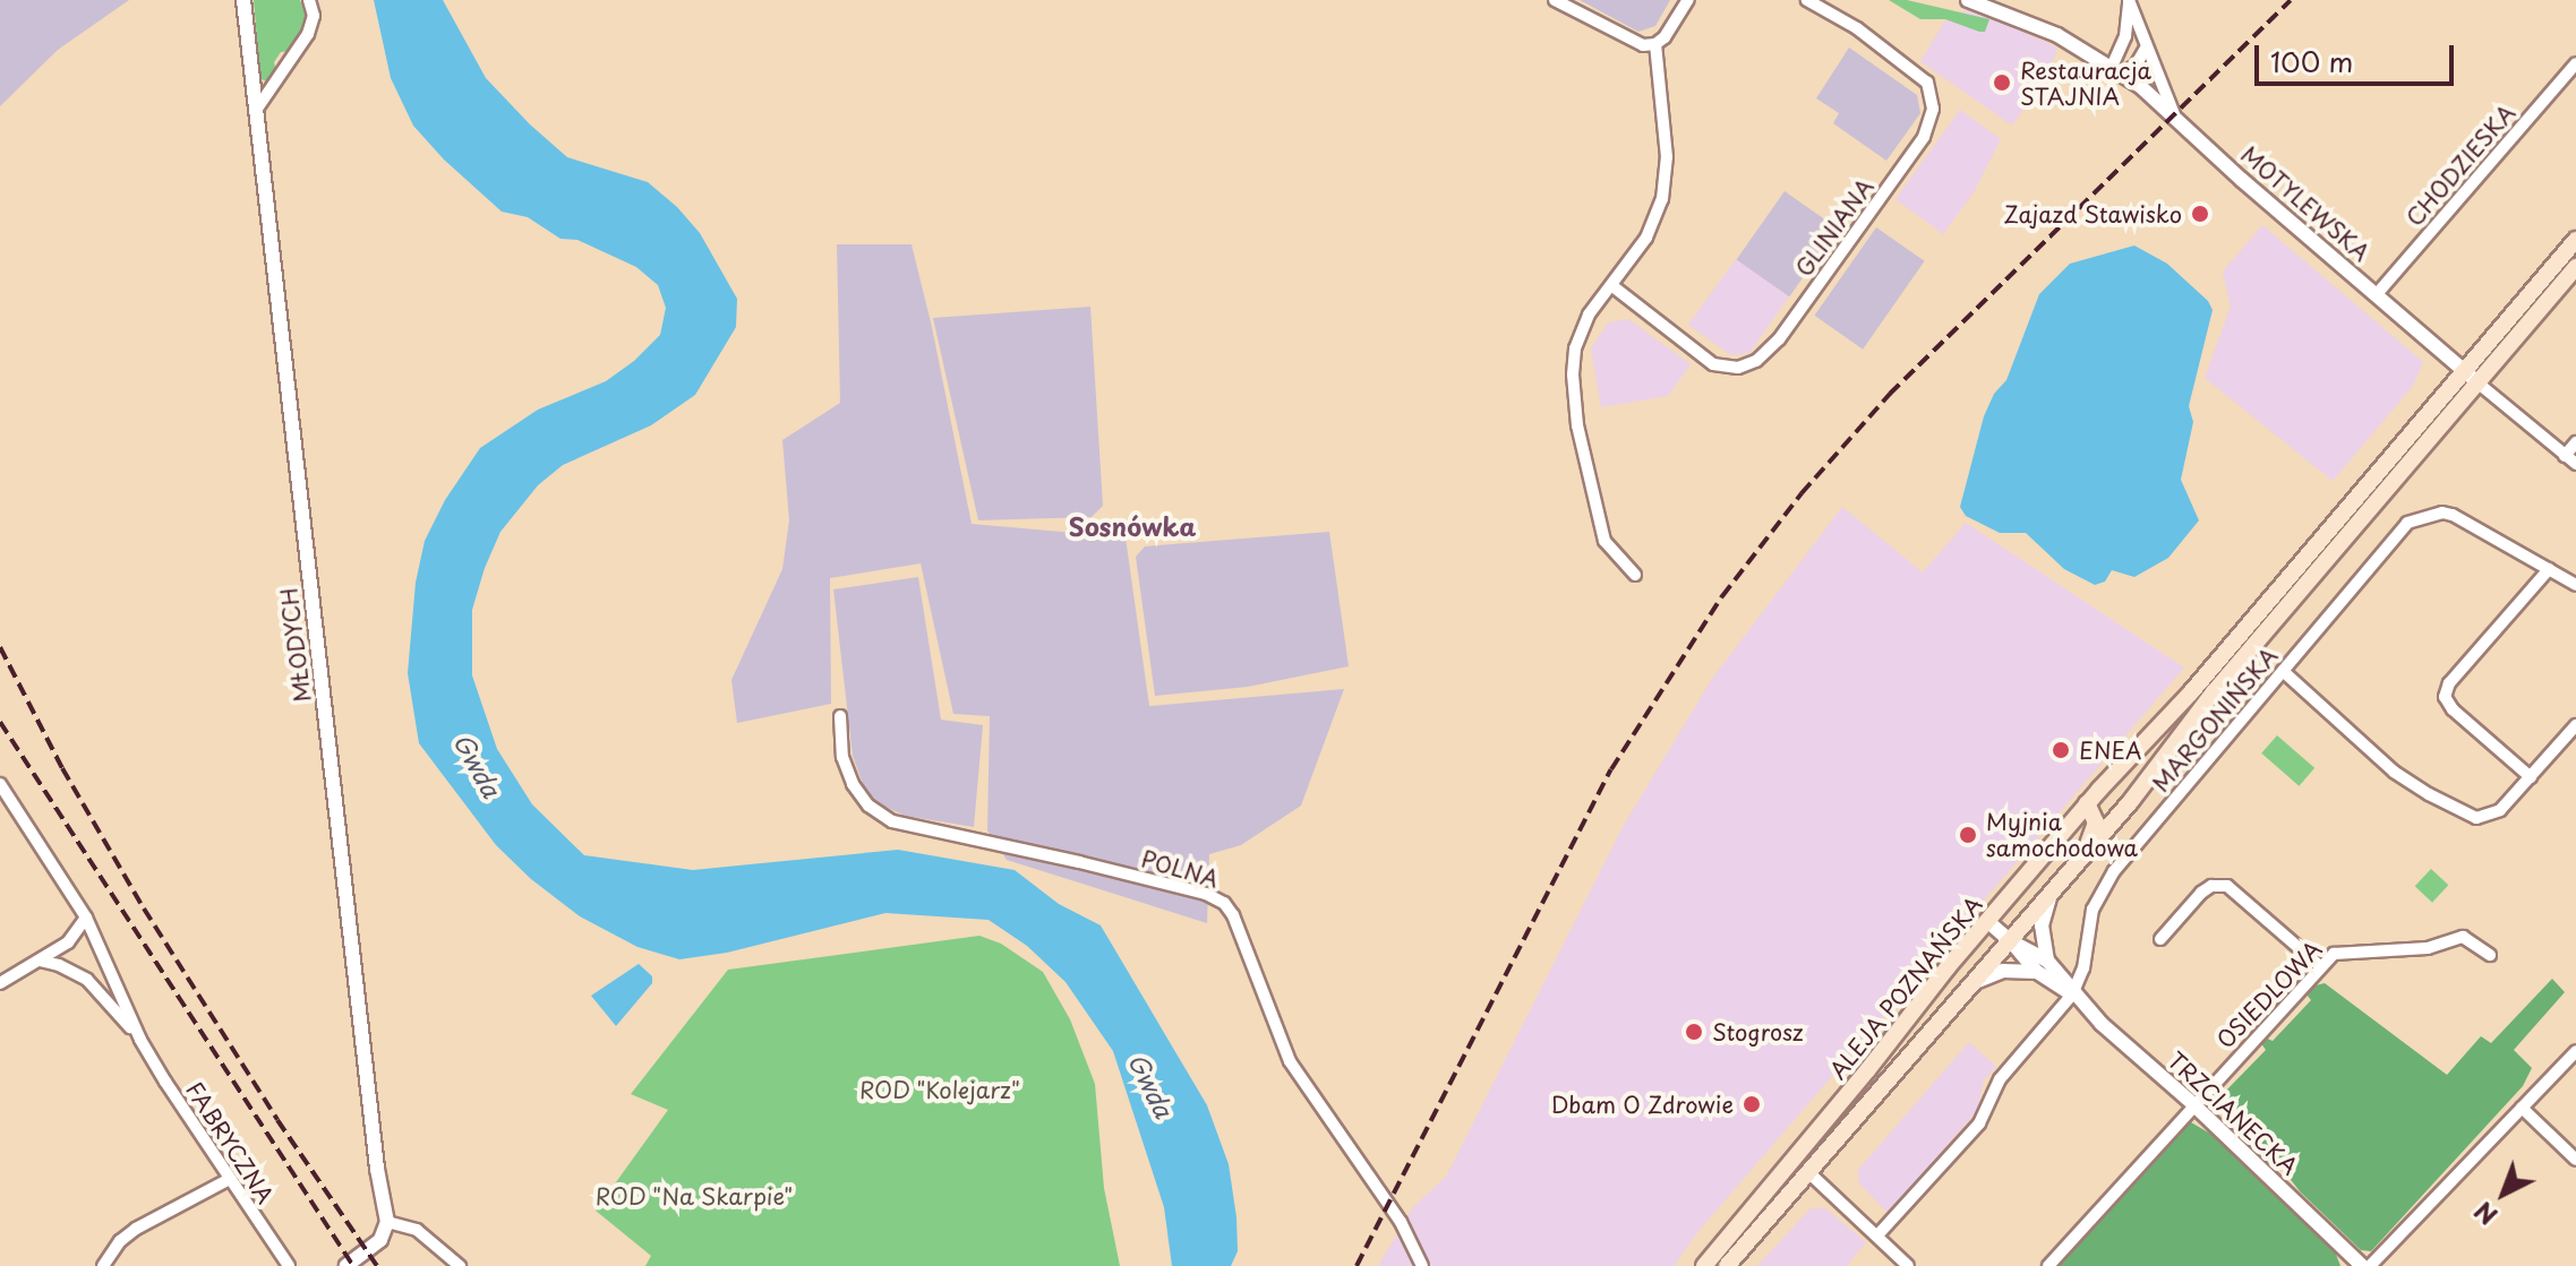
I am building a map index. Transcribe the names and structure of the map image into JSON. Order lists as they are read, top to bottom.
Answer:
{
  "streets": {
    "main road": ["ALEJA POZNAŃSKA"],
    "street": [
      "CHODZIESKA",
      "MOTYLEWSKA",
      "GLINIANA",
      "MŁODYCH",
      "MARGONIŃSKA",
      "POLNA",
      "OSIEDLOWA",
      "TRZCIANECKA",
      "FABRYCZNA"
    ]
  },
  "crossings": [
    ["CHODZIESKA", "MOTYLEWSKA"],
    ["MOTYLEWSKA", "ALEJA POZNAŃSKA"],
    ["MARGONIŃSKA", "TRZCIANECKA"],
    ["ALEJA POZNAŃSKA", "TRZCIANECKA"],
    ["OSIEDLOWA", "TRZCIANECKA"]
  ],
  "districts": ["Sosnówka"],
  "water": ["Gwda"],
  "parks": ["ROD \"Kolejarz\"", "ROD \"Na Skarpie\""],
  "places": [
    "Restauracja STAJNIA",
    "Zajazd Stawisko",
    "ENEA",
    "Myjnia samochodowa",
    "Stogrosz",
    "Dbam O Zdrowie"
  ],
  "scale_bar": "100 m",
  "north": "bottom left"
}
